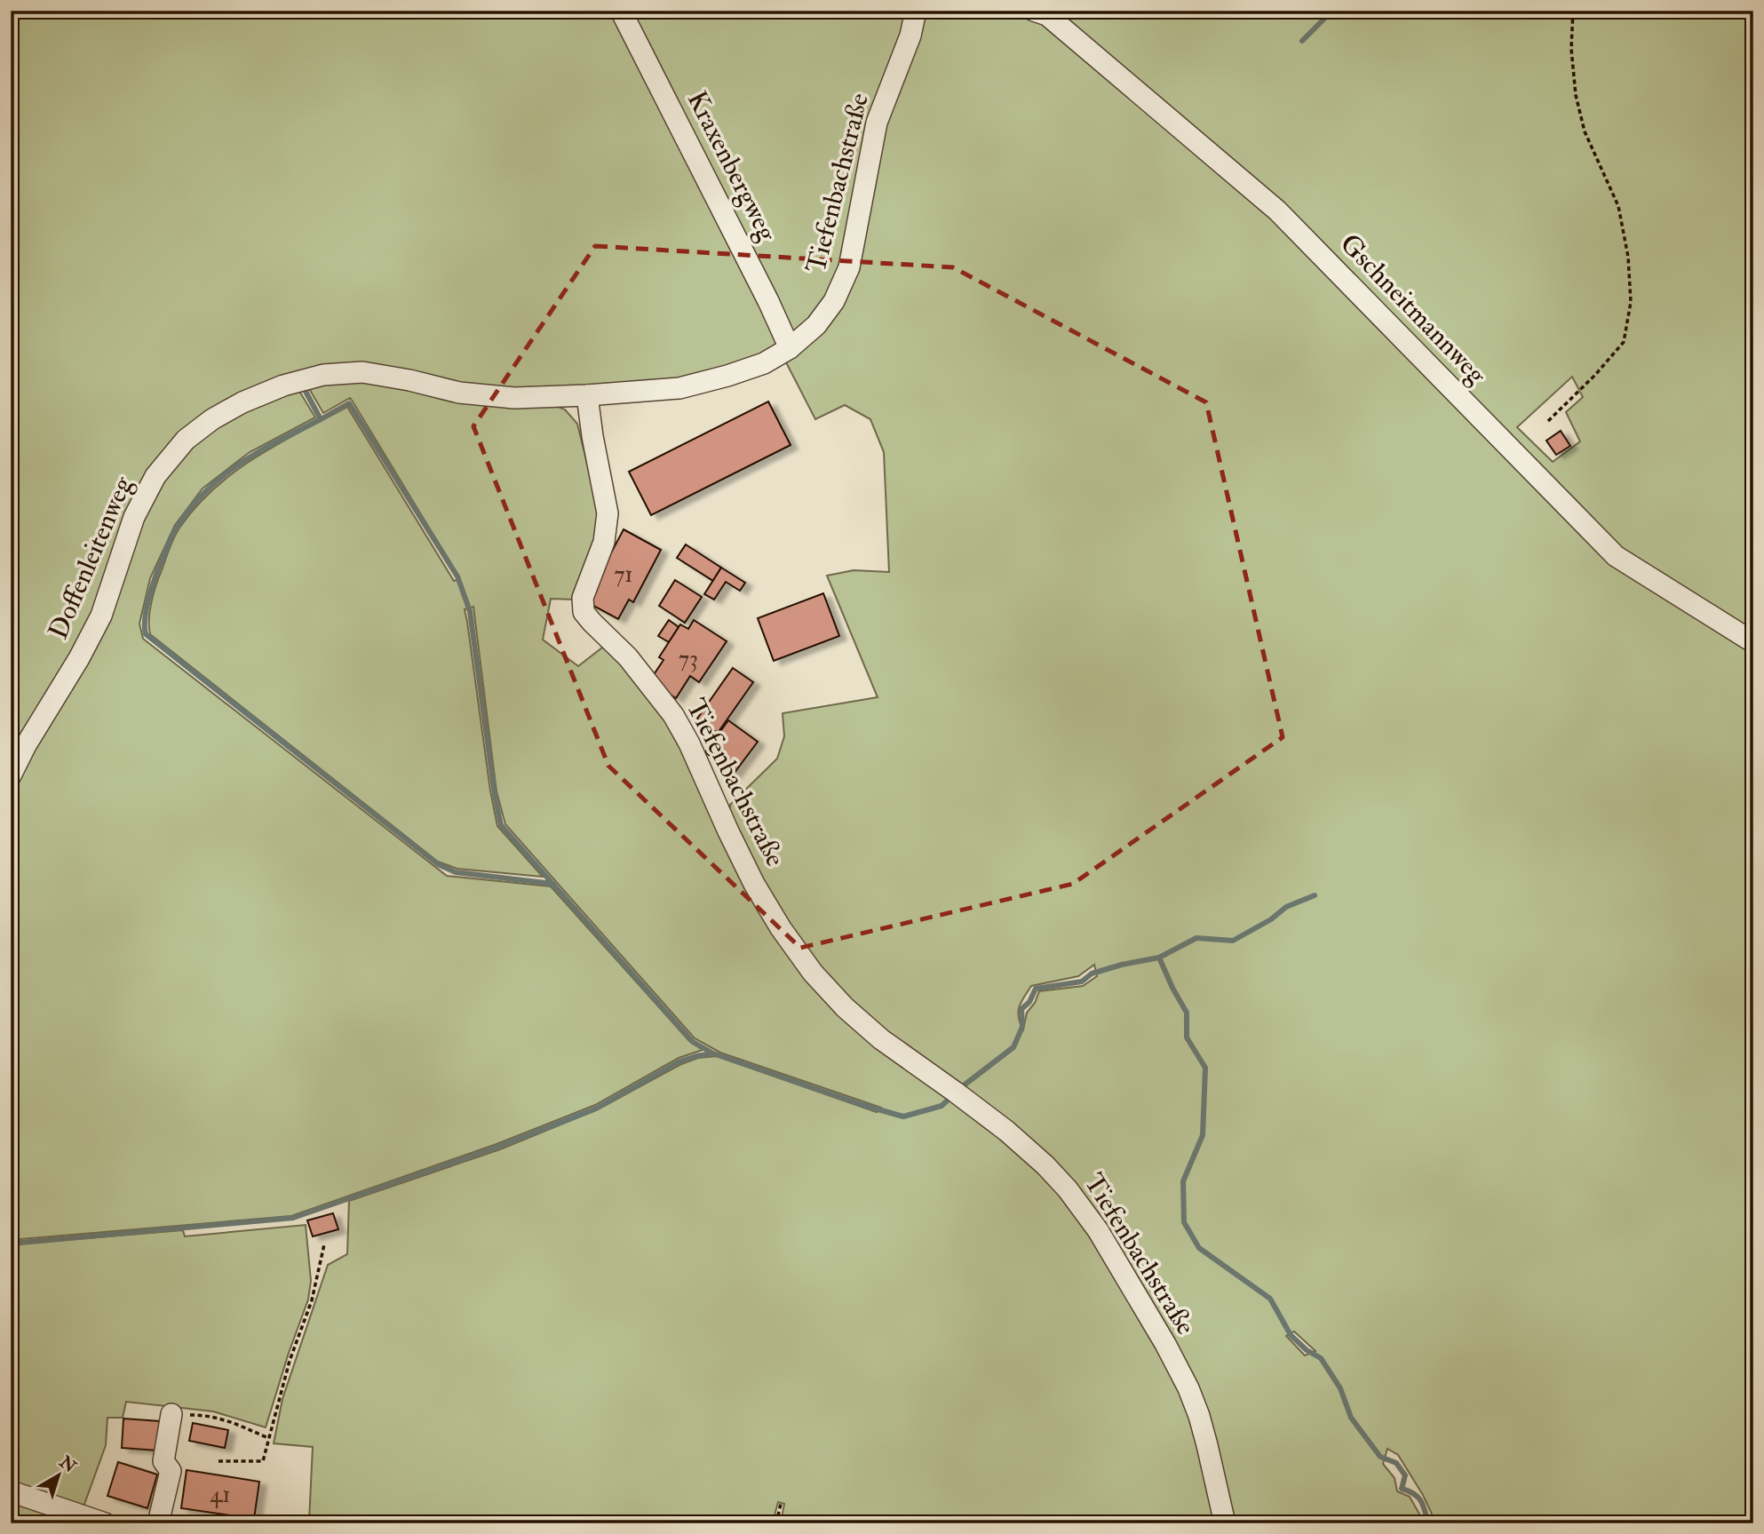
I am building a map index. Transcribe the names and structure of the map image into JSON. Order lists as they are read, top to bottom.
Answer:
{
  "streets": {
    "street": [
      "Kraxenbergweg",
      "Tiefenbachstraße",
      "Gschneitmannweg",
      "Doffenleitenweg"
    ]
  },
  "crossings": [
    ["Kraxenbergweg", "Tiefenbachstraße"],
    ["Tiefenbachstraße", "Doffenleitenweg"]
  ],
  "house_numbers": ["71", "73", "41"],
  "north": "top right"
}
